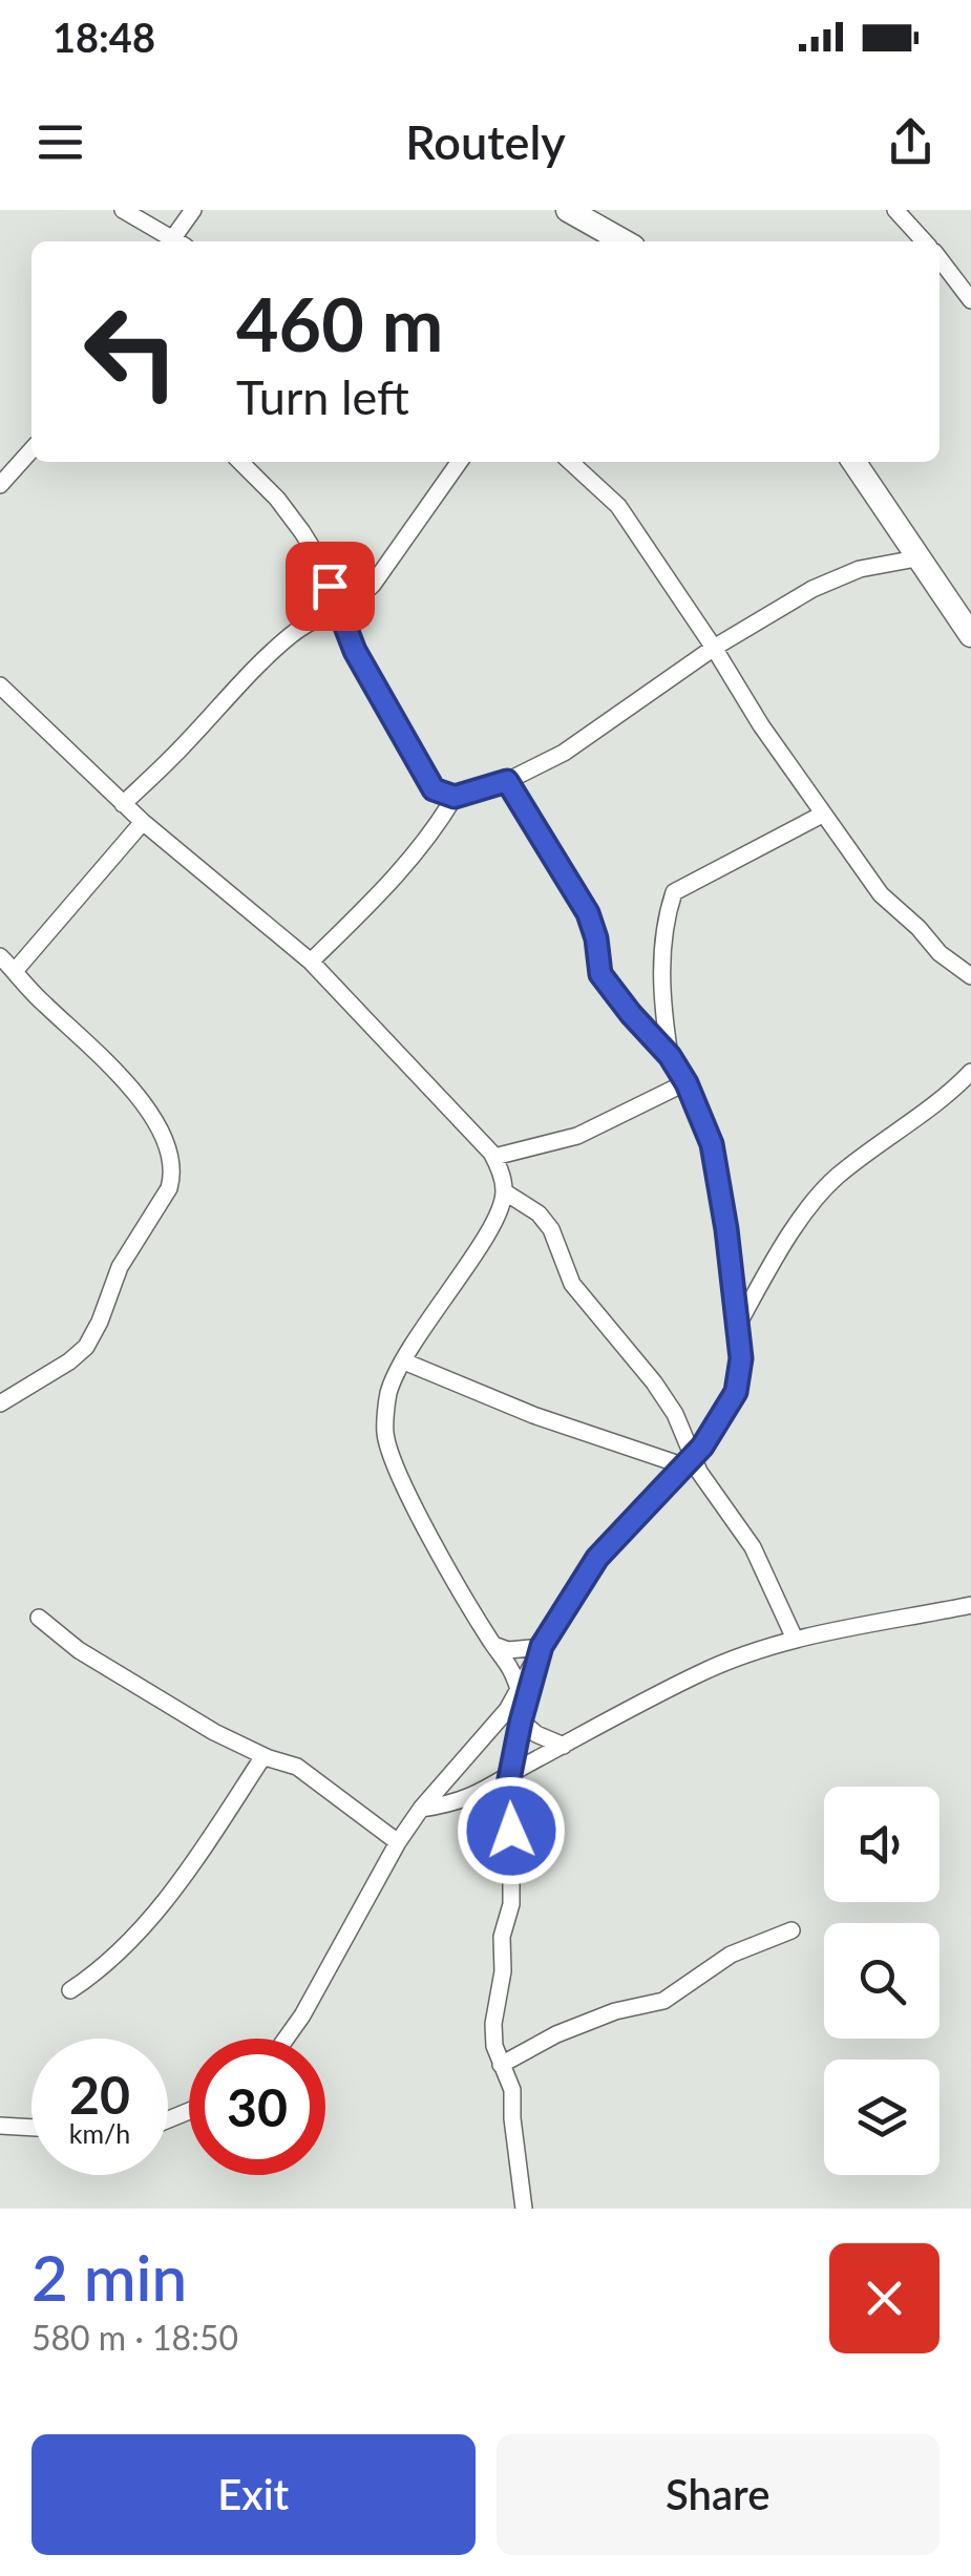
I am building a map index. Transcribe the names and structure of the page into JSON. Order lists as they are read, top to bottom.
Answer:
{
  "page": {
    "status": "18:48",
    "header": "Routely",
    "turn": ["460 m", "Turn left"],
    "speed": "20 km/h",
    "limit": "30",
    "heading": ["2 min", "580 m · 18:50"],
    "buttons": ["Exit", "Share"]
  }
}
